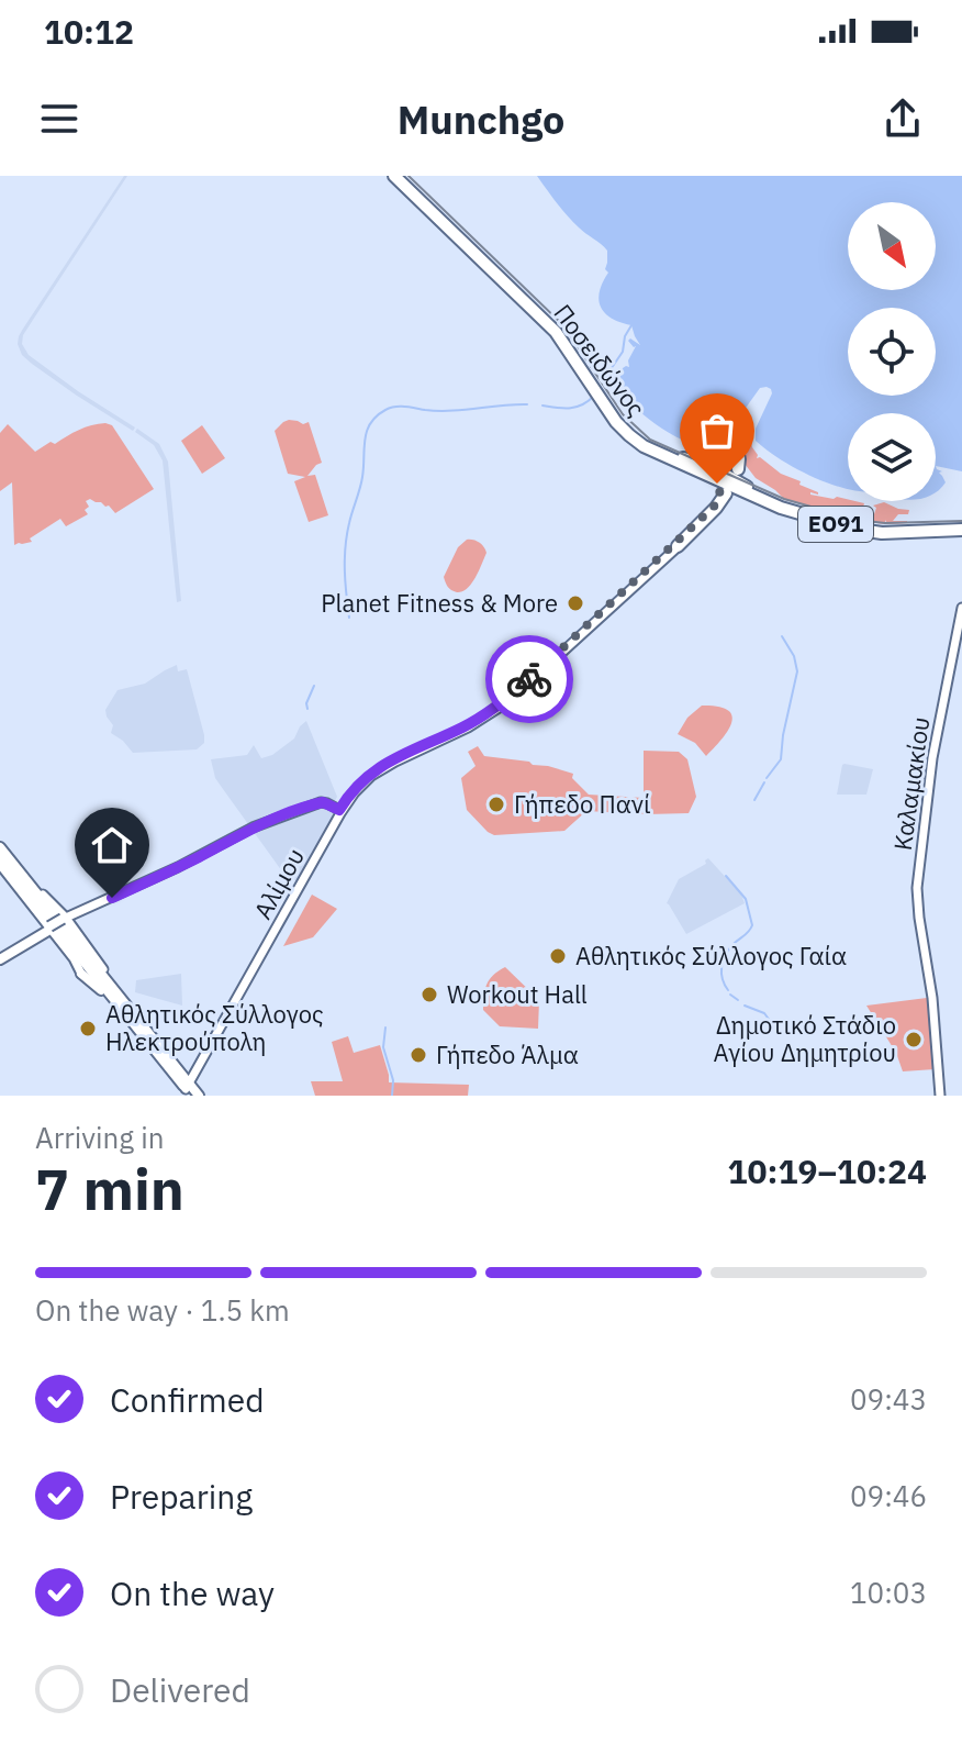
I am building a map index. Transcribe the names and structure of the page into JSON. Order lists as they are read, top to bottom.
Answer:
{
  "streets": {
    "highway": ["Ποσειδώνος", "ΕΟ91"],
    "main road": ["Καλαμακίου", "Αλίμου"]
  },
  "places": [
    "Planet Fitness & More",
    "Γήπεδο Πανί",
    "Αθλητικός Σύλλογος Γαία",
    "Workout Hall",
    "Αθλητικός Σύλλογος Ηλεκτρούπολη",
    "Δημοτικό Στάδιο Αγίου Δημητρίου",
    "Γήπεδο Άλμα"
  ],
  "north": "bottom right",
  "page": {
    "status": "10:12",
    "header": "Munchgo",
    "heading": ["7 min", "Arriving in", "10:19–10:24"],
    "bar": "On the way · 1.5 km",
    "list": [
      ["Confirmed", "09:43"],
      ["Preparing", "09:46"],
      ["On the way", "10:03"],
      "Delivered"
    ]
  }
}
